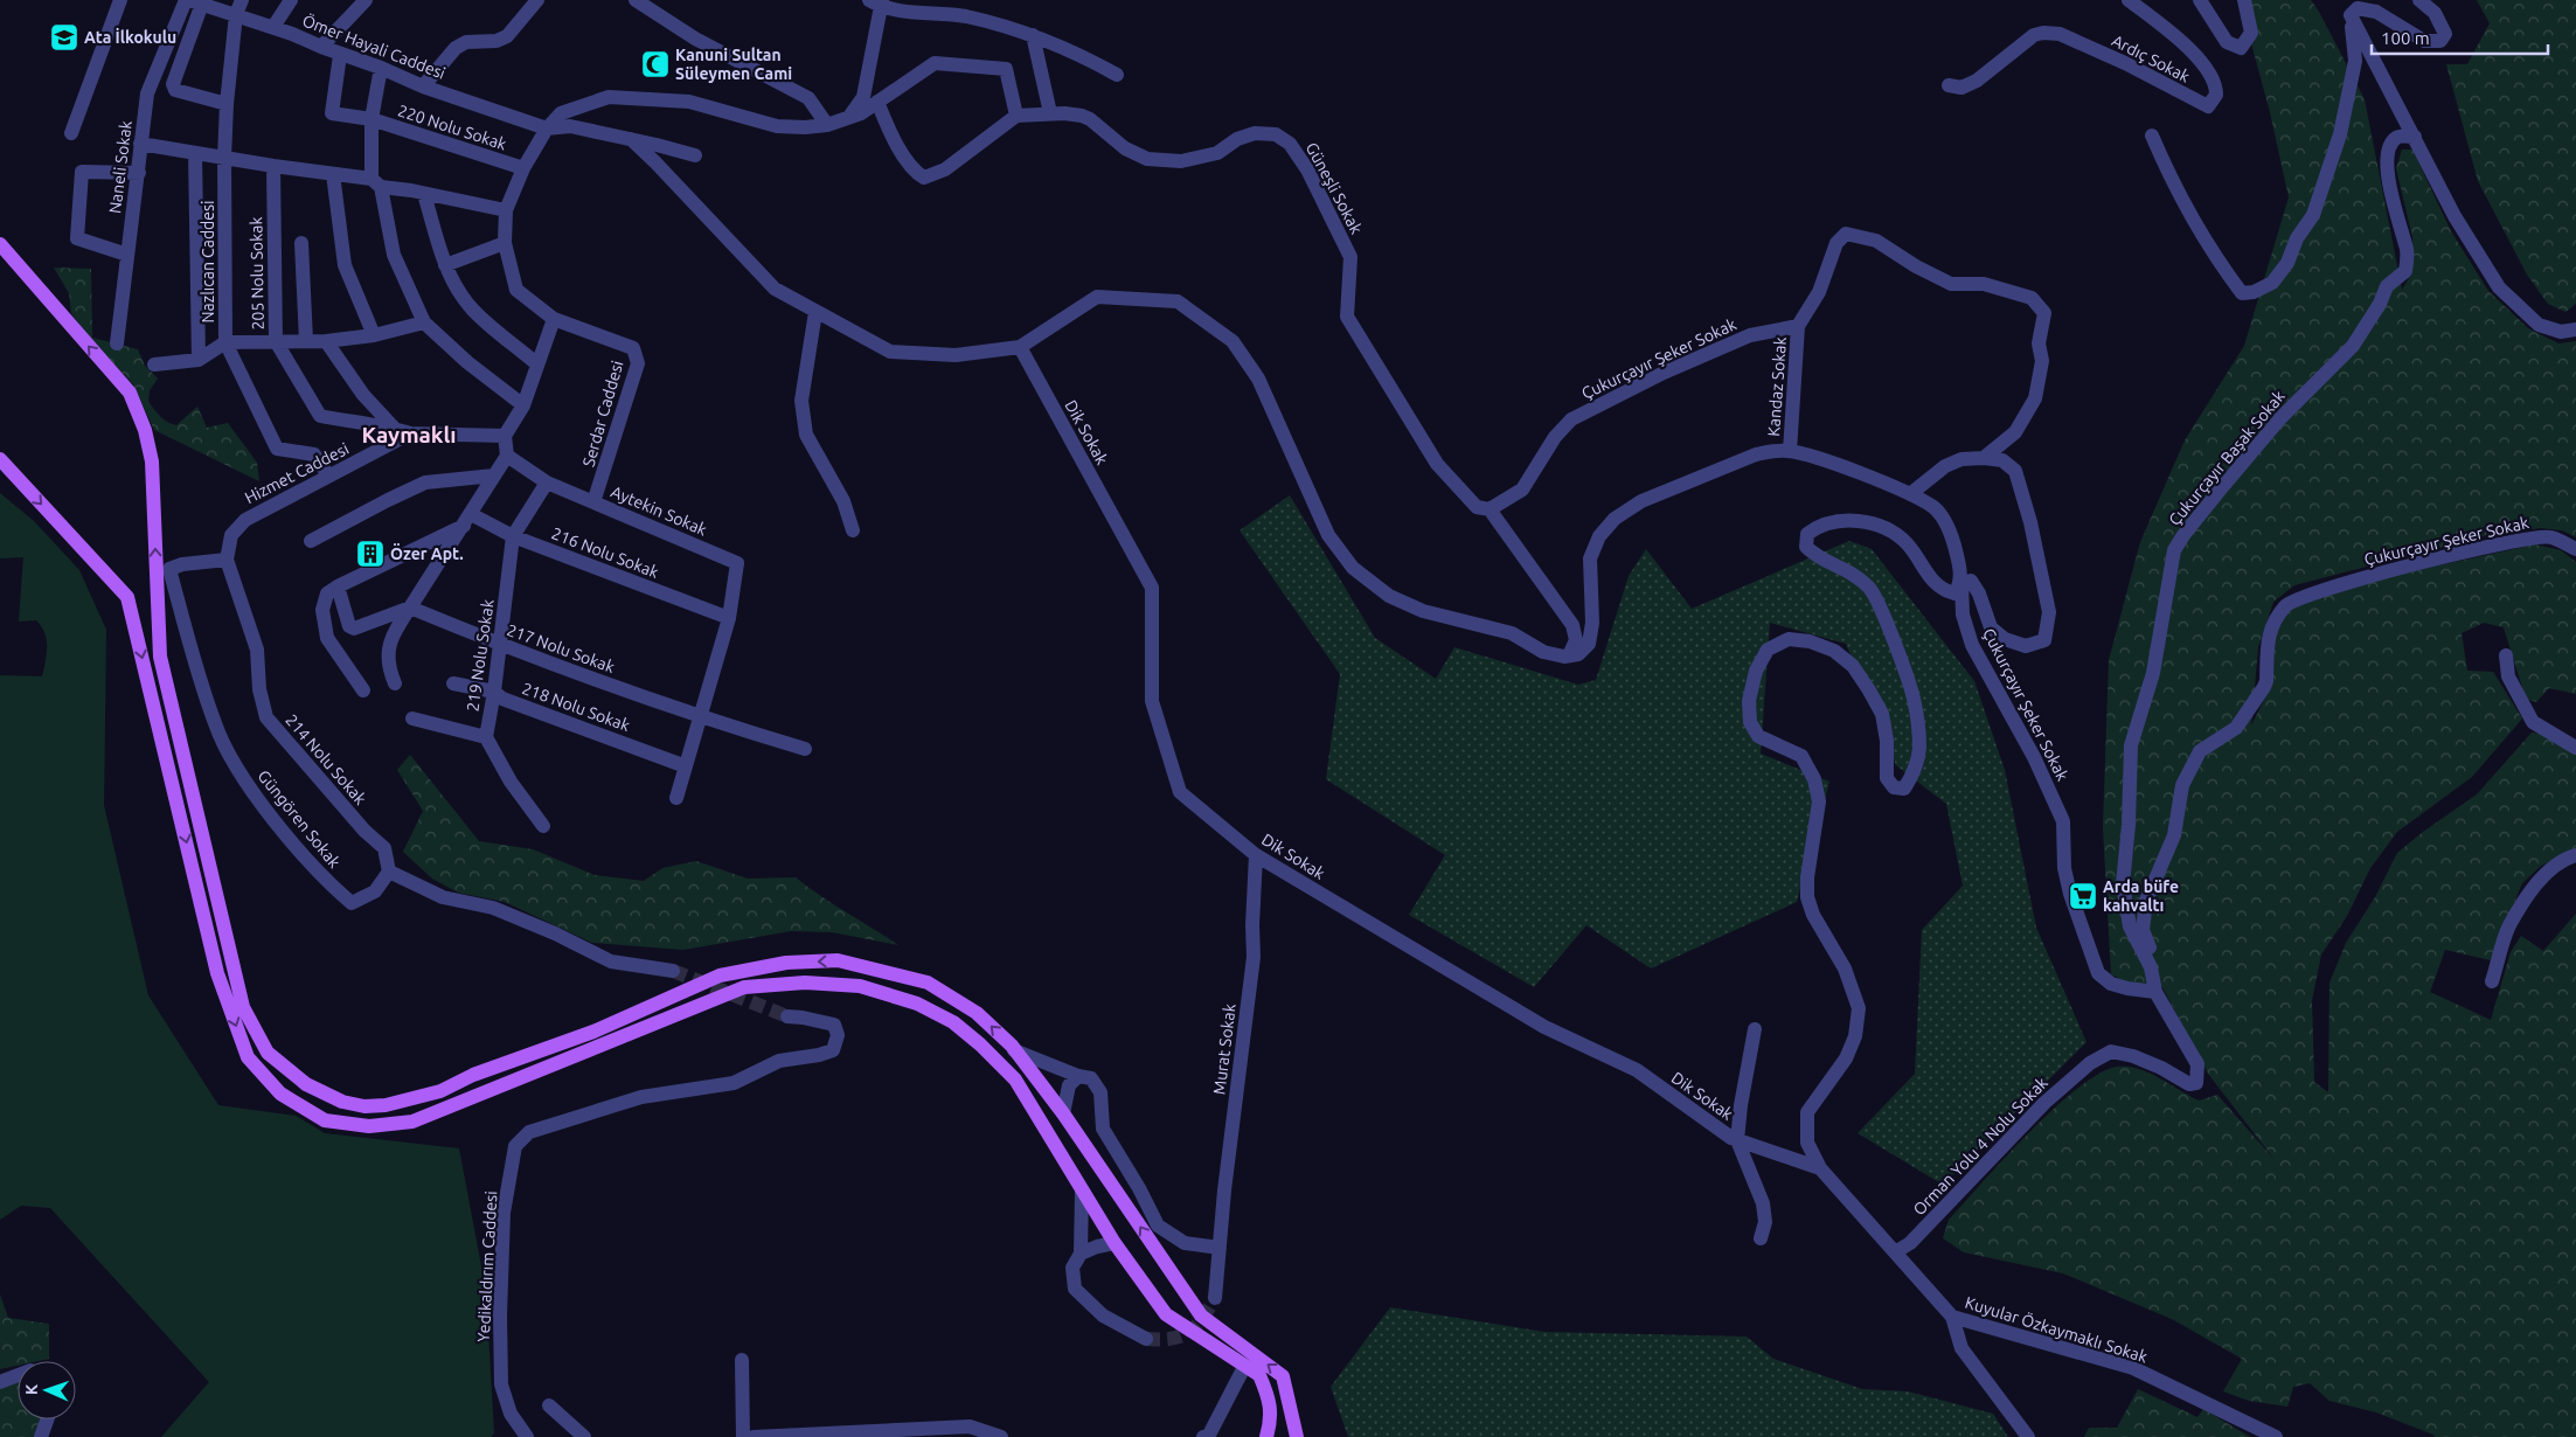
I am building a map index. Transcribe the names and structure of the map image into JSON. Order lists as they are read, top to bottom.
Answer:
{
  "streets": {
    "street": [
      "Ömer Hayali Caddesi",
      "Ardıç Sokak",
      "220 Nolu Sokak",
      "Naneli Sokak",
      "Güneşli Sokak",
      "Nazlıcan Caddesi",
      "205 Nolu Sokak",
      "Çukurçayır Şeker Sokak",
      "Kandaz Sokak",
      "Serdar Caddesi",
      "Dik Sokak",
      "Çukurçayır Başak Sokak",
      "Hizmet Caddesi",
      "Aytekin Sokak",
      "216 Nolu Sokak",
      "217 Nolu Sokak",
      "219 Nolu Sokak",
      "218 Nolu Sokak",
      "214 Nolu Sokak",
      "Güngören Sokak",
      "Murat Sokak",
      "Orman Yolu 4 Nolu Sokak",
      "Yedikaldırım Caddesi",
      "Kuyular Özkaymaklı Sokak"
    ]
  },
  "crossings": [
    ["Ömer Hayali Caddesi", "220 Nolu Sokak"],
    ["Ömer Hayali Caddesi", "Naneli Sokak"],
    ["Ömer Hayali Caddesi", "Nazlıcan Caddesi"],
    ["Ömer Hayali Caddesi", "Serdar Caddesi"],
    ["220 Nolu Sokak", "Serdar Caddesi"],
    ["Güneşli Sokak", "Çukurçayır Şeker Sokak"],
    ["Güneşli Sokak", "Serdar Caddesi"],
    ["Nazlıcan Caddesi", "Hizmet Caddesi"],
    ["205 Nolu Sokak", "Hizmet Caddesi"],
    ["Çukurçayır Şeker Sokak", "Kandaz Sokak"],
    ["Çukurçayır Şeker Sokak", "Çukurçayır Başak Sokak"],
    ["Serdar Caddesi", "Aytekin Sokak"],
    ["Dik Sokak", "Murat Sokak"],
    ["Çukurçayır Başak Sokak", "Orman Yolu 4 Nolu Sokak"],
    ["Hizmet Caddesi", "214 Nolu Sokak"],
    ["Hizmet Caddesi", "Güngören Sokak"],
    ["Aytekin Sokak", "216 Nolu Sokak"],
    ["Aytekin Sokak", "219 Nolu Sokak"],
    ["216 Nolu Sokak", "219 Nolu Sokak"],
    ["217 Nolu Sokak", "219 Nolu Sokak"],
    ["219 Nolu Sokak", "218 Nolu Sokak"],
    ["214 Nolu Sokak", "Güngören Sokak"]
  ],
  "districts": ["Kaymaklı"],
  "places": {
    "school or university": ["Ata İlkokulu"],
    "mosque": ["Kanuni Sultan Süleymen Cami"],
    "building": ["Özer Apt."],
    "supermarket": ["Arda büfe kahvaltı"]
  },
  "scale_bar": "100 m",
  "north": "left"
}
